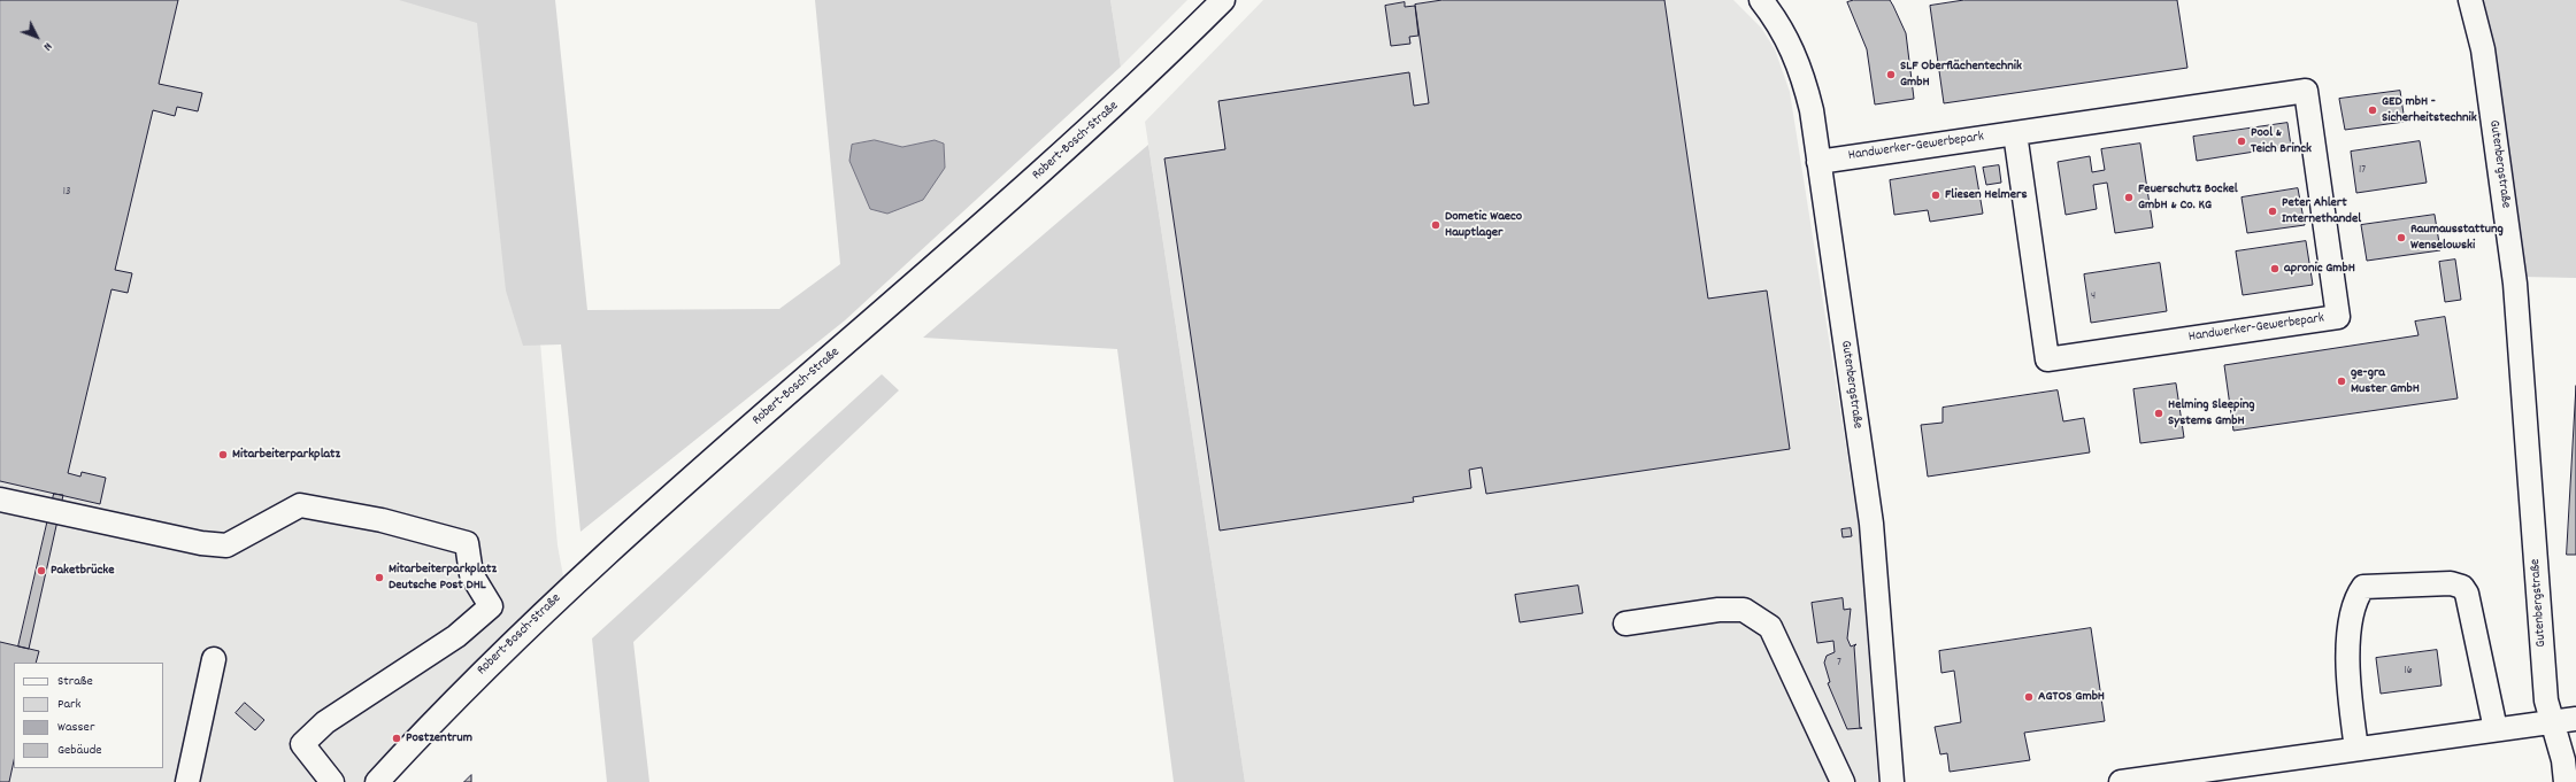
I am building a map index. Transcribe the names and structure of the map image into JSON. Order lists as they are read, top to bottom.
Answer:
{
  "streets": {
    "street": ["Robert-Bosch-Straße", "Handwerker-Gewerbepark", "Gutenbergstraße"]
  },
  "crossings": [
    ["Handwerker-Gewerbepark", "Gutenbergstraße"]
  ],
  "places": [
    "SLF Oberflächentechnik GmbH",
    "GED mbH - Sicherheitstechnik",
    "Pool & Teich Brinck",
    "Fliesen Helmers",
    "Feuerschutz Bockel GmbH & Co. KG",
    "Peter Ahlert Internethandel",
    "Dometic Waeco Hauptlager",
    "Raumausstattung Wenselowski",
    "apronic GmbH",
    "ge-gra Muster GmbH",
    "Helming Sleeping Systems GmbH",
    "Mitarbeiterparkplatz",
    "Paketbrücke",
    "Mitarbeiterparkplatz Deutsche Post DHL",
    "AGTOS GmbH",
    "Postzentrum"
  ],
  "house_numbers": [
    "17",
    "13",
    "4",
    "7",
    "16"
  ],
  "legend": [
    "Straße",
    "Park",
    "Wasser",
    "Gebäude"
  ],
  "north": "bottom right"
}
